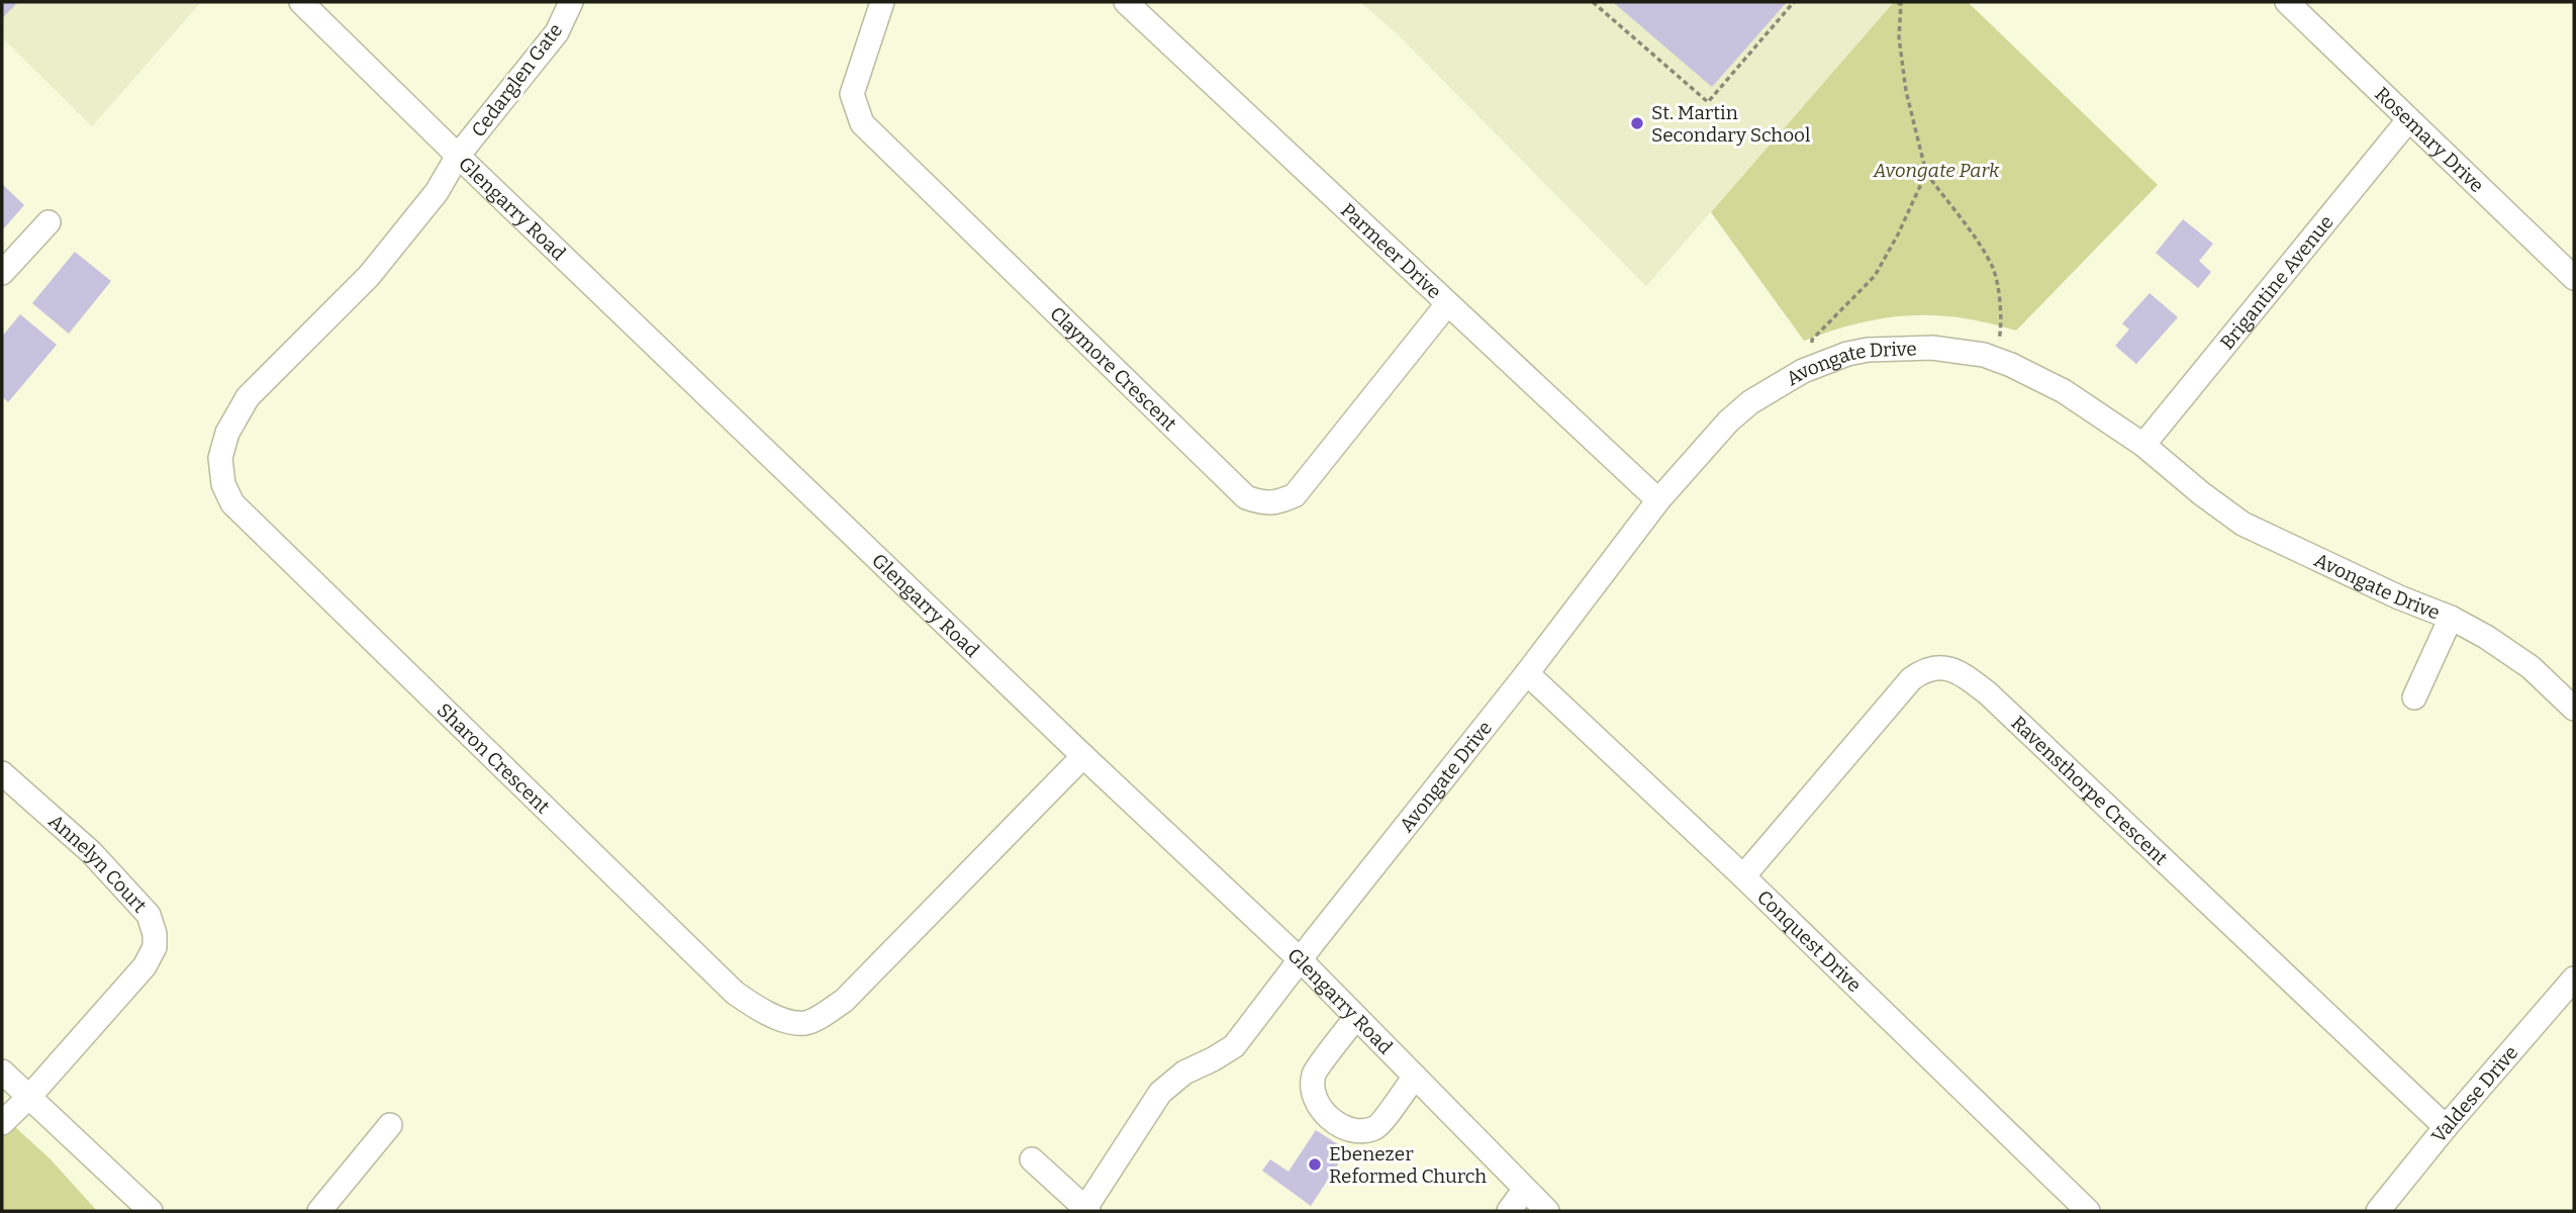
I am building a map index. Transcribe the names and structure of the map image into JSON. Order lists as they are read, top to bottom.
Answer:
{
  "streets": {
    "street": [
      "Cedarglen Gate",
      "Rosemary Drive",
      "Glengarry Road",
      "Parmeer Drive",
      "Brigantine Avenue",
      "Avongate Drive",
      "Claymore Crescent",
      "Sharon Crescent",
      "Ravensthorpe Crescent",
      "Annelyn Court",
      "Conquest Drive",
      "Valdese Drive"
    ]
  },
  "crossings": [
    ["Cedarglen Gate", "Glengarry Road"],
    ["Cedarglen Gate", "Sharon Crescent"],
    ["Rosemary Drive", "Brigantine Avenue"],
    ["Glengarry Road", "Avongate Drive"],
    ["Glengarry Road", "Sharon Crescent"],
    ["Parmeer Drive", "Avongate Drive"],
    ["Parmeer Drive", "Claymore Crescent"],
    ["Brigantine Avenue", "Avongate Drive"],
    ["Avongate Drive", "Conquest Drive"],
    ["Ravensthorpe Crescent", "Conquest Drive"],
    ["Ravensthorpe Crescent", "Valdese Drive"]
  ],
  "parks": ["Avongate Park"],
  "places": ["St. Martin Secondary School", "Ebenezer Reformed Church"]
}
